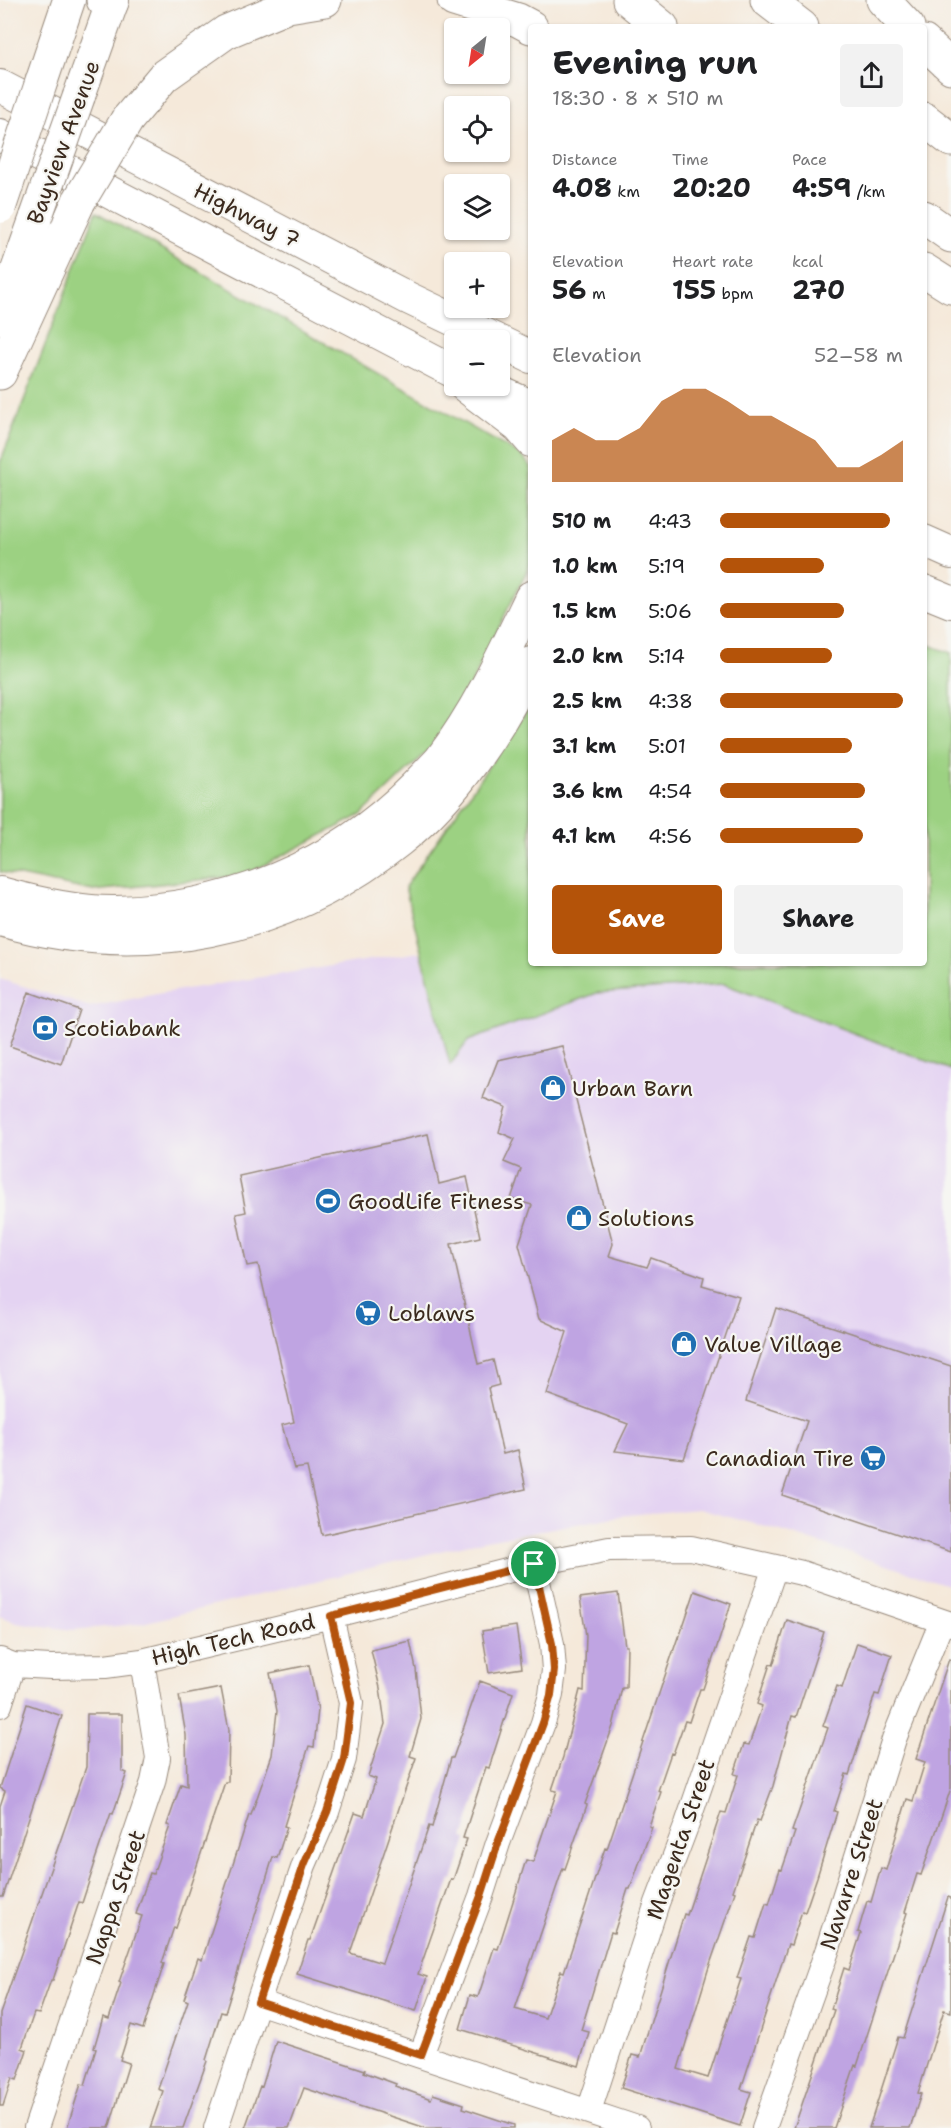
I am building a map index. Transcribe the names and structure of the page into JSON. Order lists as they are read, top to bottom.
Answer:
{
  "streets": {
    "main road": ["Bayview Avenue", "Highway 7"],
    "street": [
      "High Tech Road",
      "Magenta Street",
      "Navarre Street",
      "Nappa Street"
    ]
  },
  "crossings": [
    ["High Tech Road", "Magenta Street"],
    ["High Tech Road", "Navarre Street"],
    ["High Tech Road", "Nappa Street"]
  ],
  "places": {
    "bank": ["Scotiabank"],
    "shop": ["Urban Barn", "Solutions", "Value Village"],
    "sports": ["GoodLife Fitness"],
    "supermarket": ["Loblaws", "Canadian Tire"]
  },
  "north": "bottom left",
  "page": {
    "map_buttons": ["+", "−"],
    "heading": ["Evening run", "18:30 · 8 × 510 m"],
    "stats": [
      ["Distance", "4.08 km"],
      ["Time", "20:20"],
      ["Pace", "4:59 /km"],
      ["Elevation", "56 m"],
      ["Heart rate", "155 bpm"],
      ["kcal", "270"]
    ],
    "chart": ["Elevation", "52–58 m"],
    "list": [
      {
        "name": "510 m",
        "note": "4:43"
      },
      {
        "name": "1.0 km",
        "note": "5:19"
      },
      {
        "name": "1.5 km",
        "note": "5:06"
      },
      {
        "name": "2.0 km",
        "note": "5:14"
      },
      {
        "name": "2.5 km",
        "note": "4:38"
      },
      {
        "name": "3.1 km",
        "note": "5:01"
      },
      {
        "name": "3.6 km",
        "note": "4:54"
      },
      {
        "name": "4.1 km",
        "note": "4:56"
      }
    ],
    "buttons": ["Save", "Share"]
  }
}
